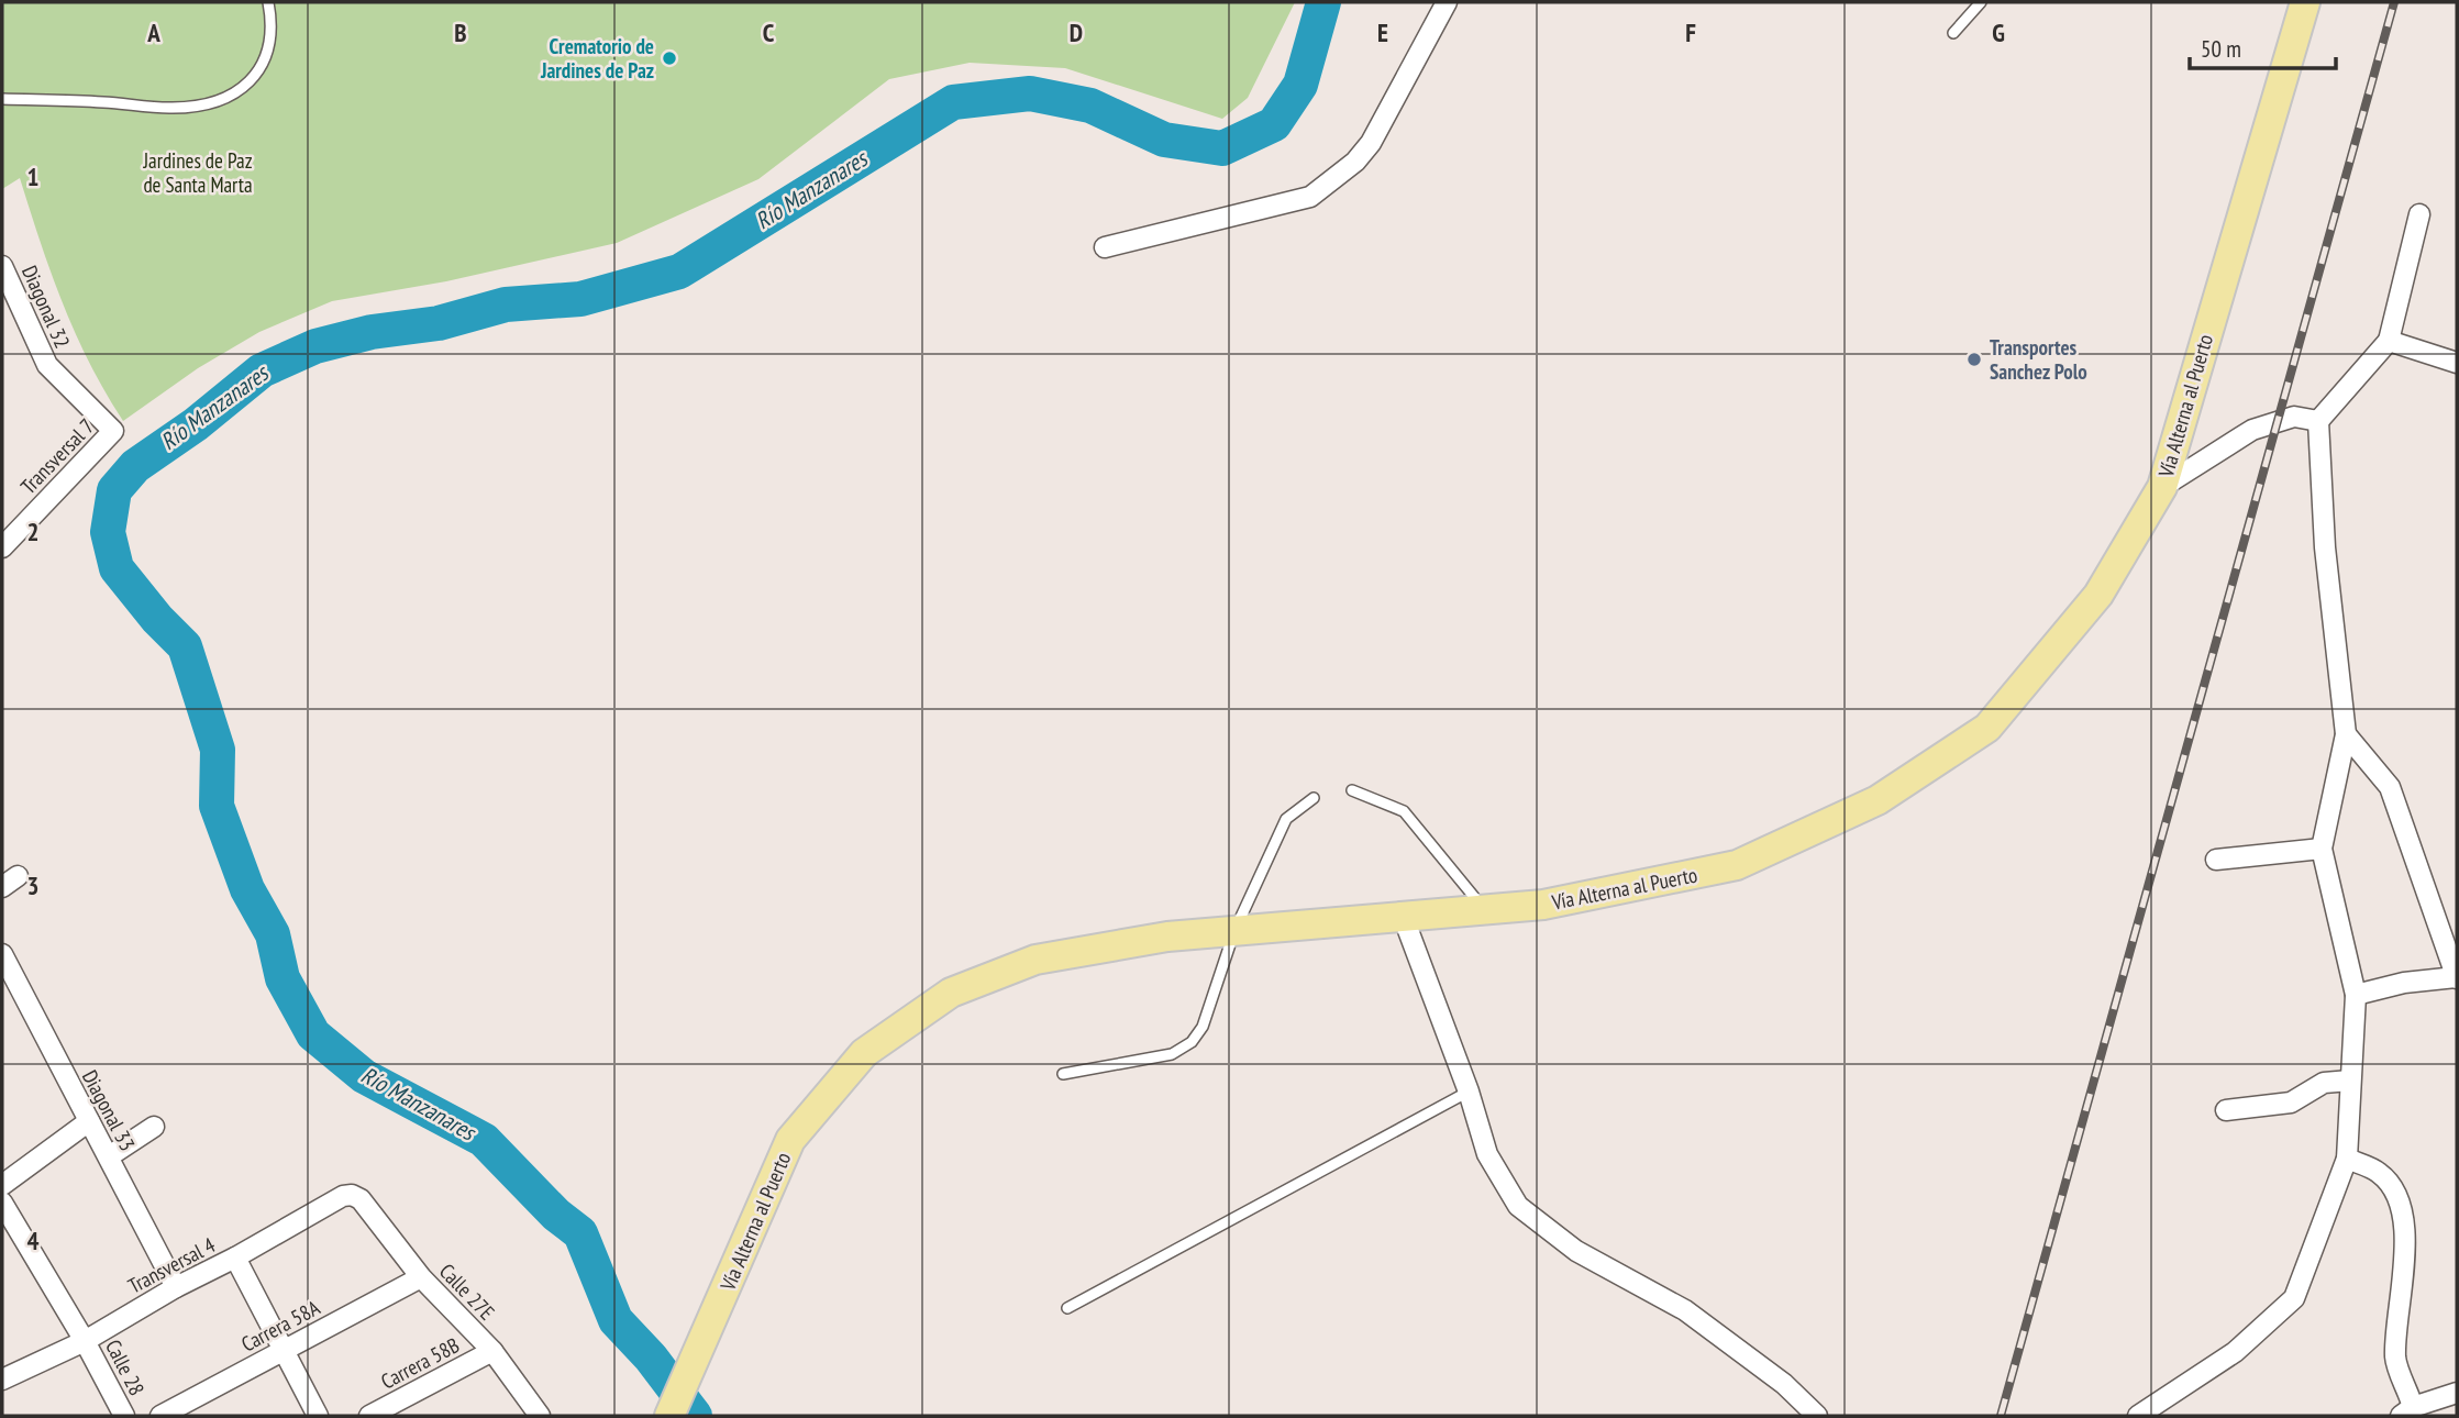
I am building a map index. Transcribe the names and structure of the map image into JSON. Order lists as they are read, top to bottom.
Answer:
{
  "streets": {
    "main road": ["Vía Alterna al Puerto"],
    "street": [
      "Diagonal 32",
      "Transversal 7",
      "Diagonal 33",
      "Transversal 4",
      "Calle 27E",
      "Carrera 58A",
      "Carrera 58B",
      "Calle 28"
    ]
  },
  "crossings": [
    ["Diagonal 32", "Transversal 7"],
    ["Diagonal 33", "Transversal 4"],
    ["Transversal 4", "Calle 27E"],
    ["Transversal 4", "Calle 28"],
    ["Calle 27E", "Carrera 58A"],
    ["Calle 27E", "Carrera 58B"]
  ],
  "water": ["Río Manzanares"],
  "parks": ["Jardines de Paz de Santa Marta"],
  "places": ["Crematorio de Jardines de Paz", "Transportes Sanchez Polo"],
  "scale_bar": "50 m",
  "grid": {
    "columns": [
      "A",
      "B",
      "C",
      "D",
      "E",
      "F",
      "G"
    ],
    "rows": [
      "1",
      "2",
      "3",
      "4"
    ]
  }
}
